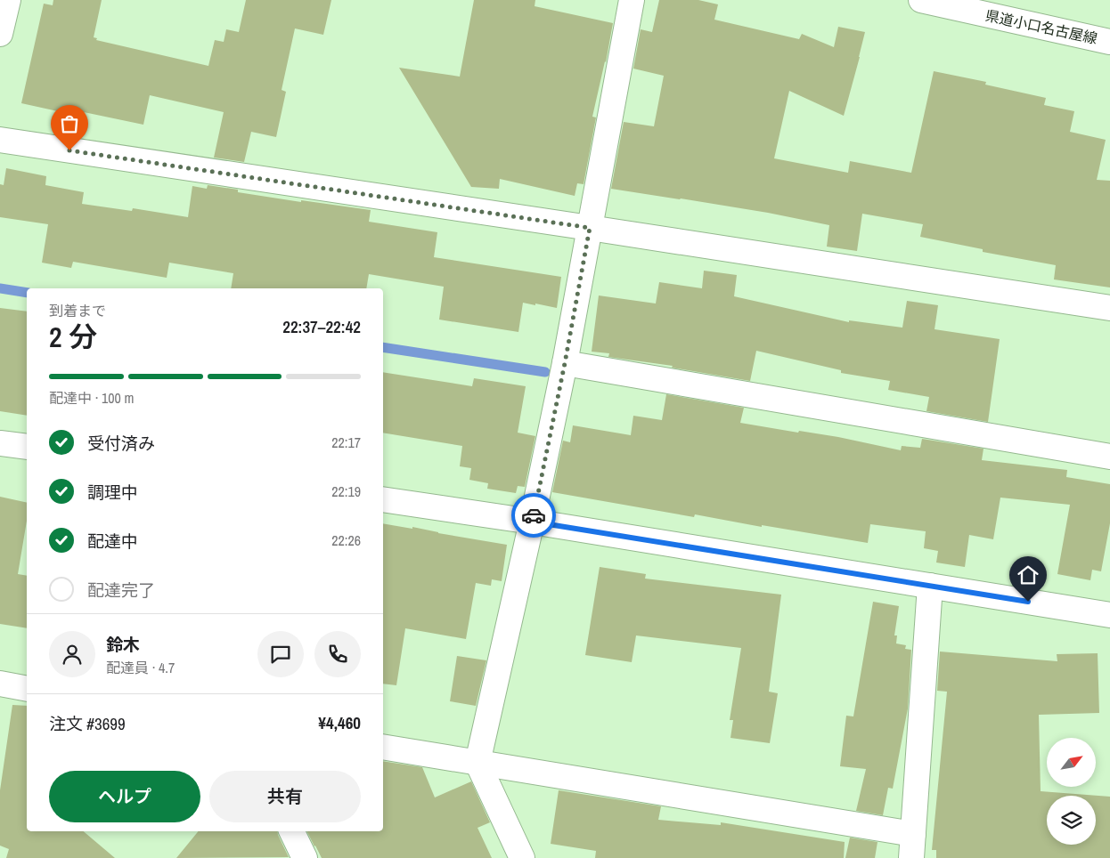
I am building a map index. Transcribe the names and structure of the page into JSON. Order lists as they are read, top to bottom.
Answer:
{
  "streets": {
    "street": ["県道小口名古屋線"]
  },
  "north": "top right",
  "page": {
    "heading": ["2 分", "到着まで", "22:37–22:42"],
    "panel": [
      "鈴木",
      "配達員 · 4.7",
      "注文 #3699",
      "¥4,460"
    ],
    "bar": "配達中 · 100 m",
    "list": [
      ["受付済み", "22:17"],
      ["調理中", "22:19"],
      ["配達中", "22:26"],
      "配達完了"
    ],
    "buttons": ["ヘルプ", "共有"]
  }
}
